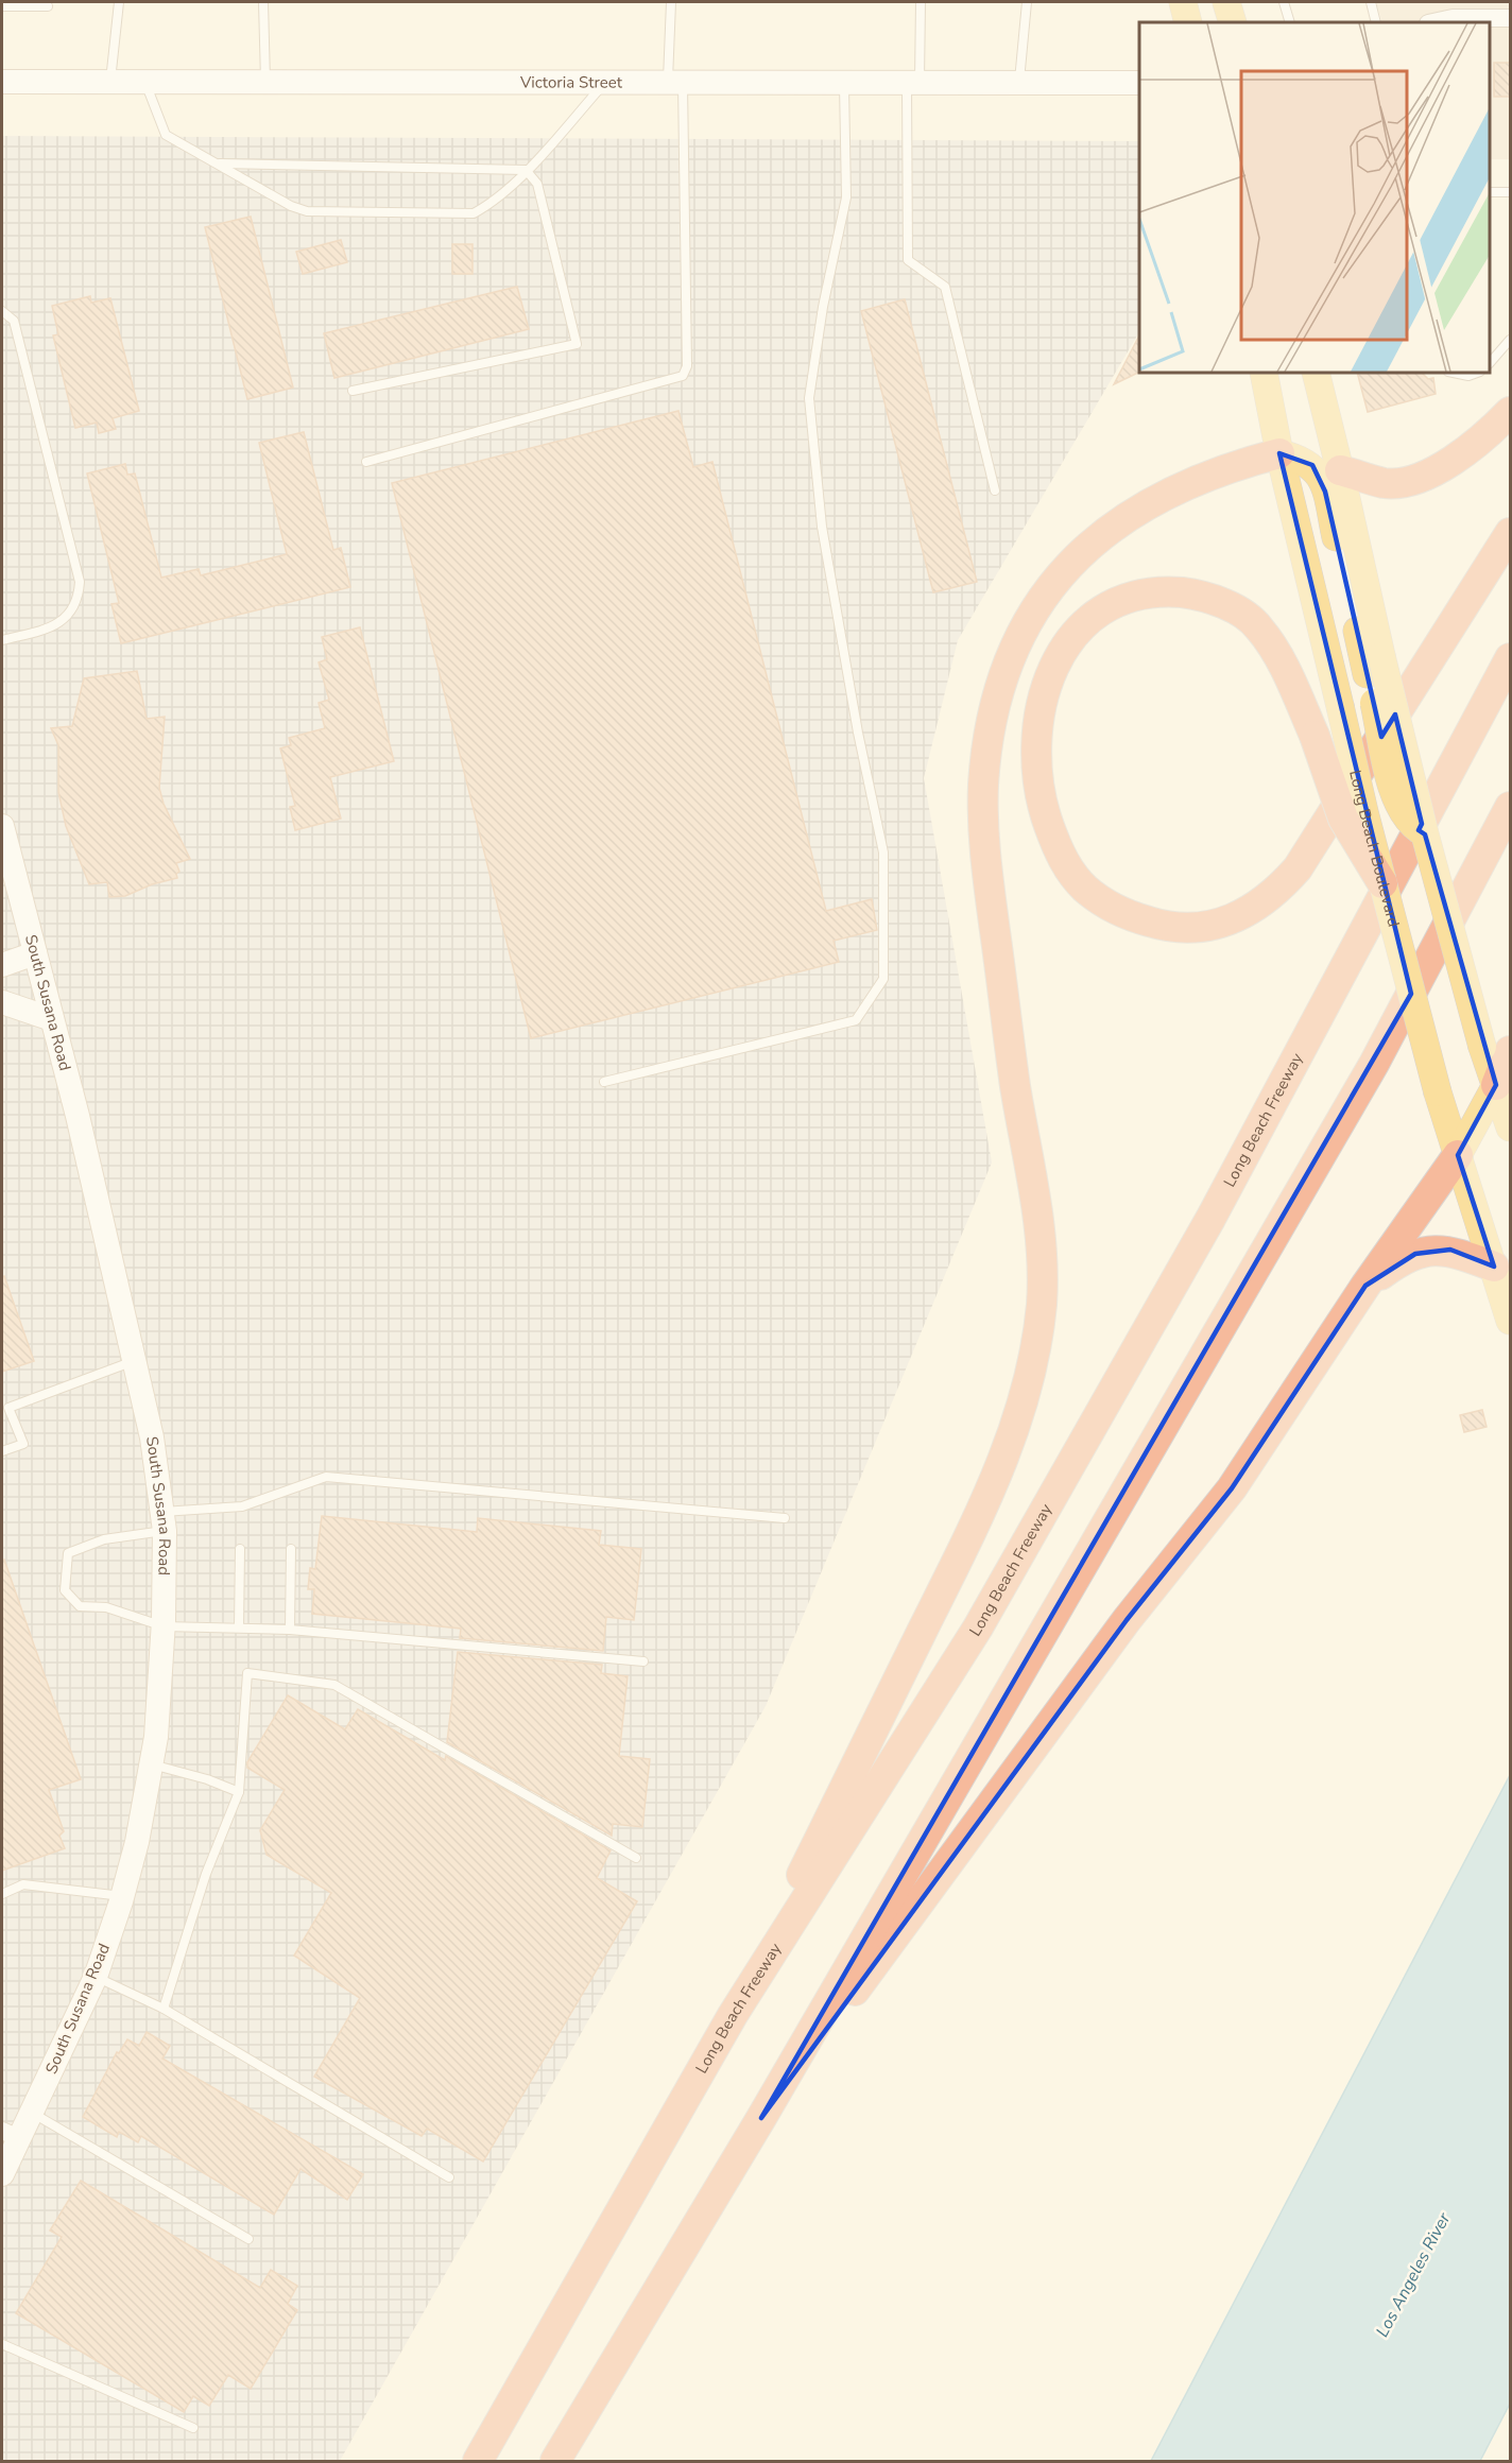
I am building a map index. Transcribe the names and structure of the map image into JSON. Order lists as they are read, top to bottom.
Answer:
{
  "streets": {
    "highway": ["Long Beach Freeway"],
    "main road": ["Long Beach Boulevard"],
    "street": ["Victoria Street", "South Susana Road"]
  },
  "water": ["Los Angeles River"]
}
